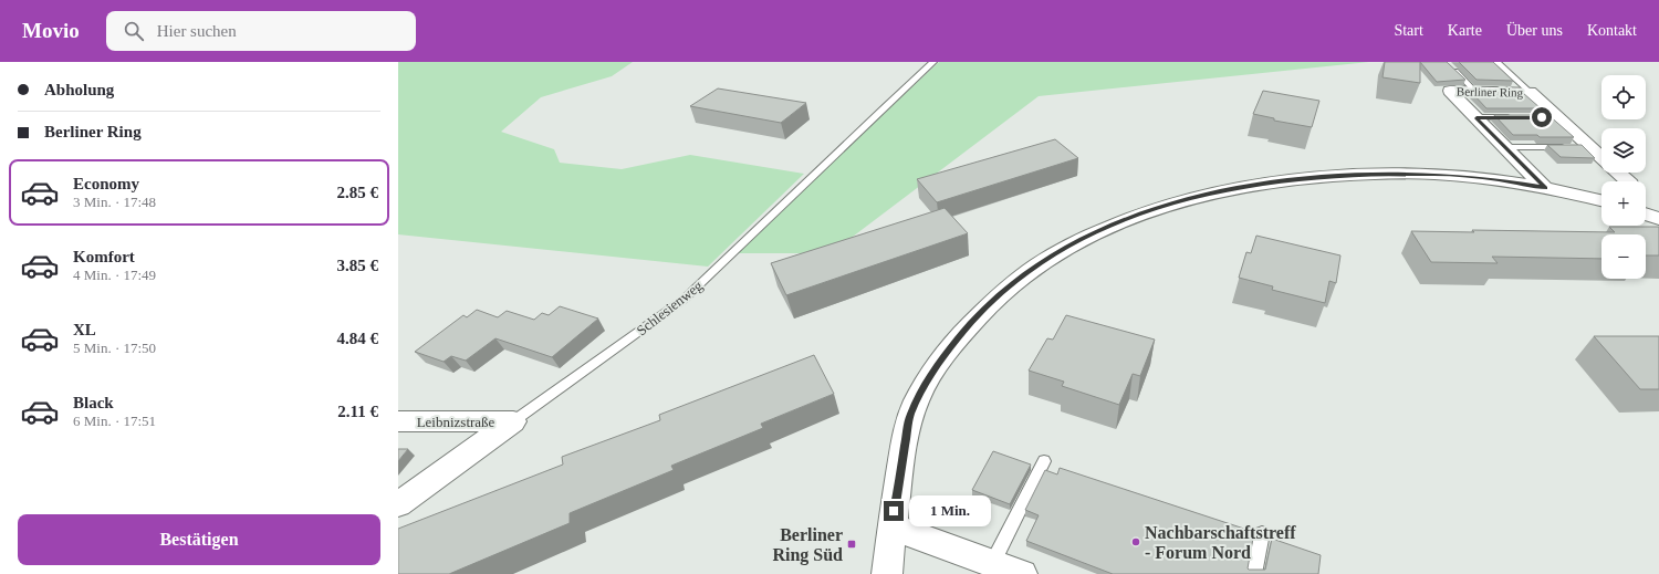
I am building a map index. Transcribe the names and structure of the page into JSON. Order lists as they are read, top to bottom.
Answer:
{
  "streets": {
    "street": ["Berliner Ring", "Schlesienweg", "Leibnizstraße"]
  },
  "crossings": [
    ["Schlesienweg", "Leibnizstraße"]
  ],
  "places": {
    "other": ["Nachbarschaftstreff - Forum Nord"],
    "transit": ["Berliner Ring Süd"]
  },
  "page": {
    "header": "Movio",
    "search": "Hier suchen",
    "nav": [
      "Start",
      "Karte",
      "Über uns",
      "Kontakt"
    ],
    "banner": ["Abholung", "Berliner Ring"],
    "map_buttons": ["+", "−"],
    "list": [
      {
        "name": "Economy",
        "note": "3 Min. · 17:48",
        "value": "2.85 €"
      },
      {
        "name": "Komfort",
        "note": "4 Min. · 17:49",
        "value": "3.85 €"
      },
      {
        "name": "XL",
        "note": "5 Min. · 17:50",
        "value": "4.84 €"
      },
      {
        "name": "Black",
        "note": "6 Min. · 17:51",
        "value": "2.11 €"
      }
    ],
    "bubble": "1 Min.",
    "buttons": "Bestätigen"
  }
}
